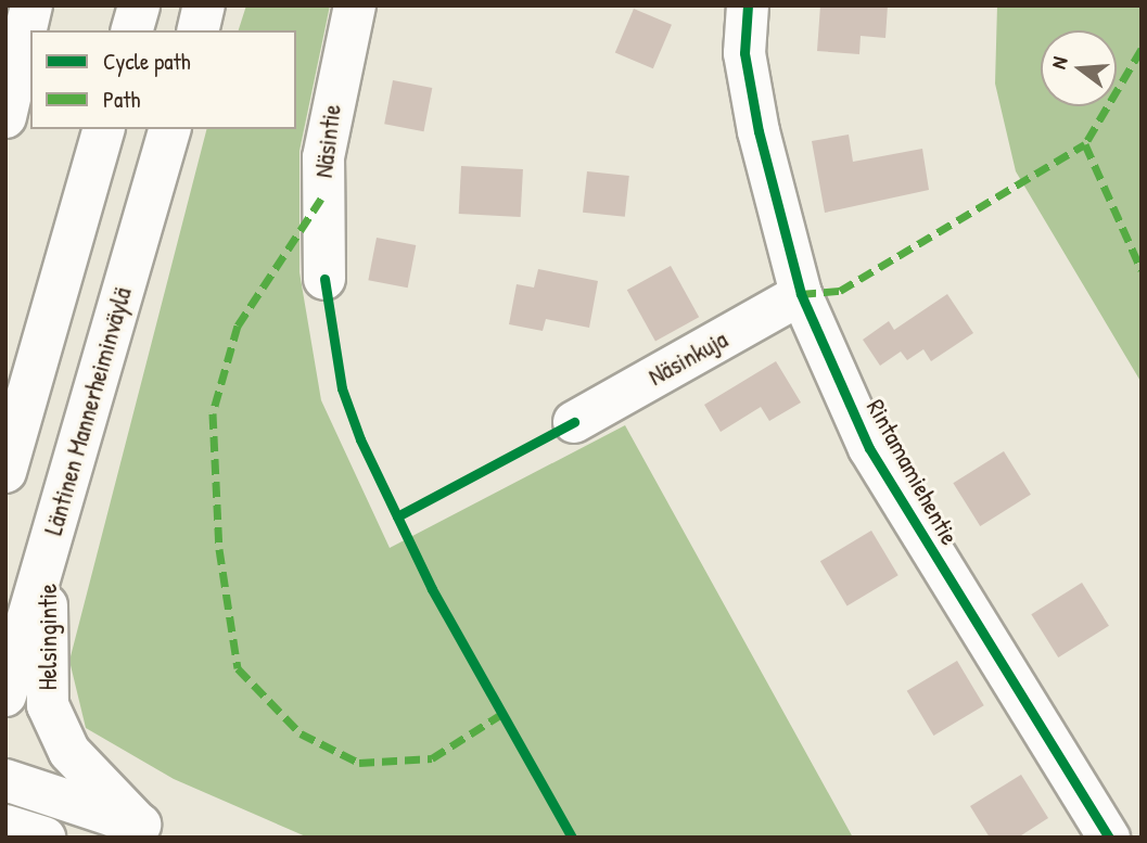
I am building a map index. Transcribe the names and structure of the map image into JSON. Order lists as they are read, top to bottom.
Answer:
{
  "streets": {
    "main road": [
      "Näsintie",
      "Näsinkuja",
      "Läntinen Mannerheiminväylä",
      "Rintamamiehentie",
      "Helsingintie"
    ]
  },
  "crossings": [
    ["Näsinkuja", "Rintamamiehentie"],
    ["Läntinen Mannerheiminväylä", "Helsingintie"]
  ],
  "legend": ["Cycle path", "Path"],
  "north": "left"
}
